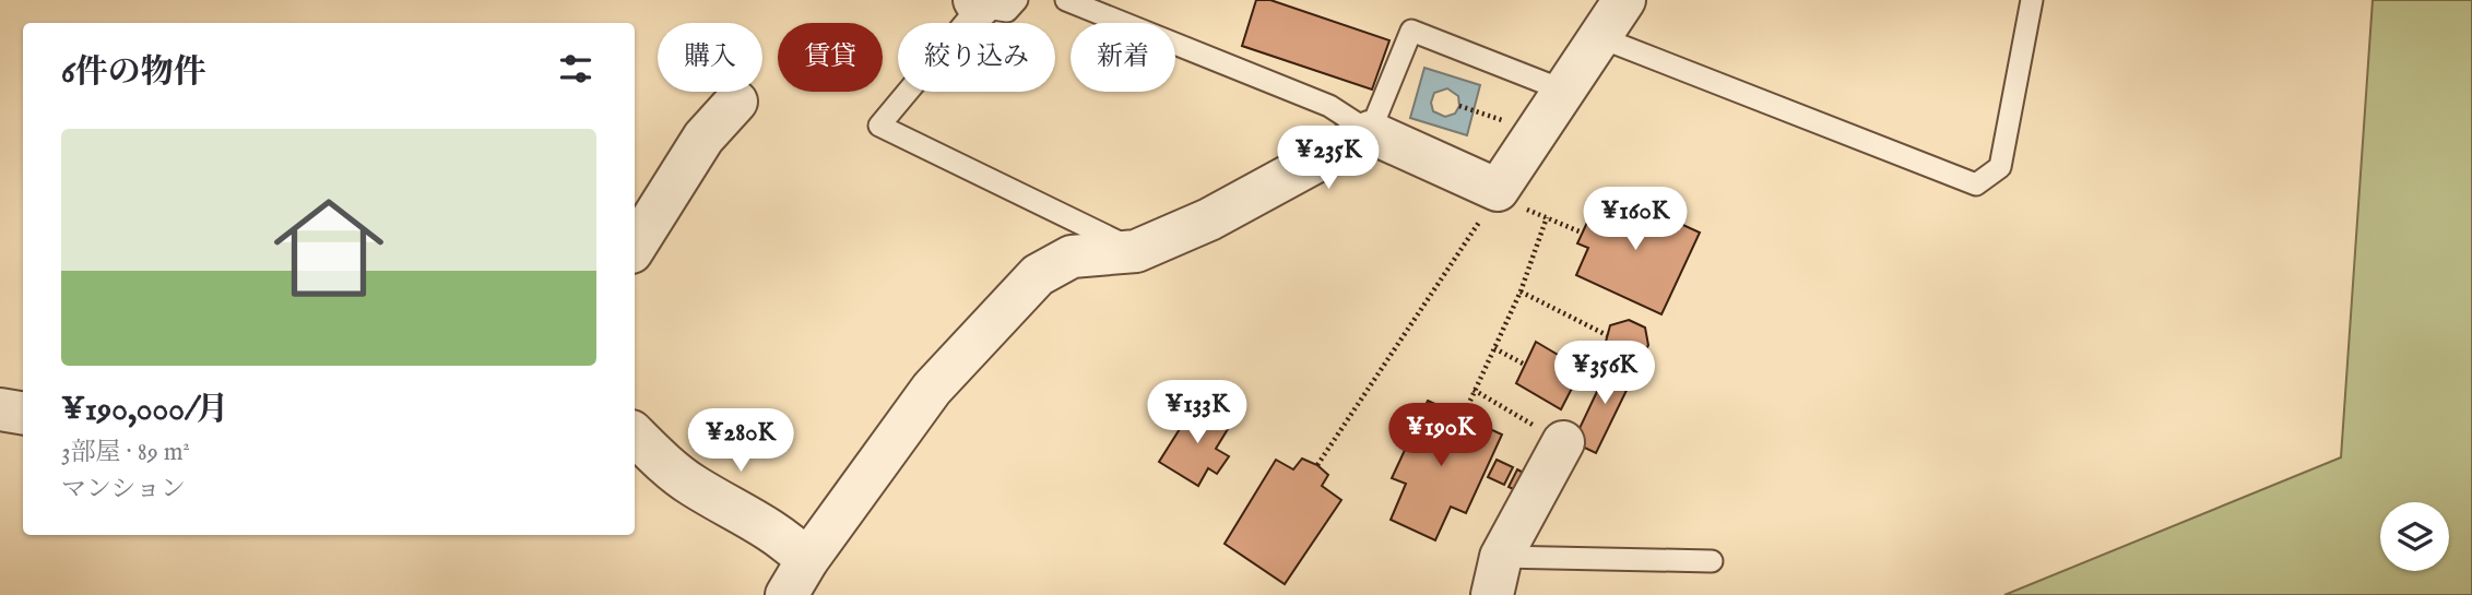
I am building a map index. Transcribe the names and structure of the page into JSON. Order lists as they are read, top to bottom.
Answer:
{
  "page": {
    "chip": [
      "購入",
      "賃貸",
      "絞り込み",
      "新着"
    ],
    "heading": "6件の物件",
    "list": [
      {
        "name": "¥190,000/月",
        "note": "3部屋 · 89 m² · マンション"
      }
    ],
    "price": [
      "¥235K",
      "¥160K",
      "¥356K",
      "¥133K",
      "¥190K",
      "¥280K"
    ]
  }
}
